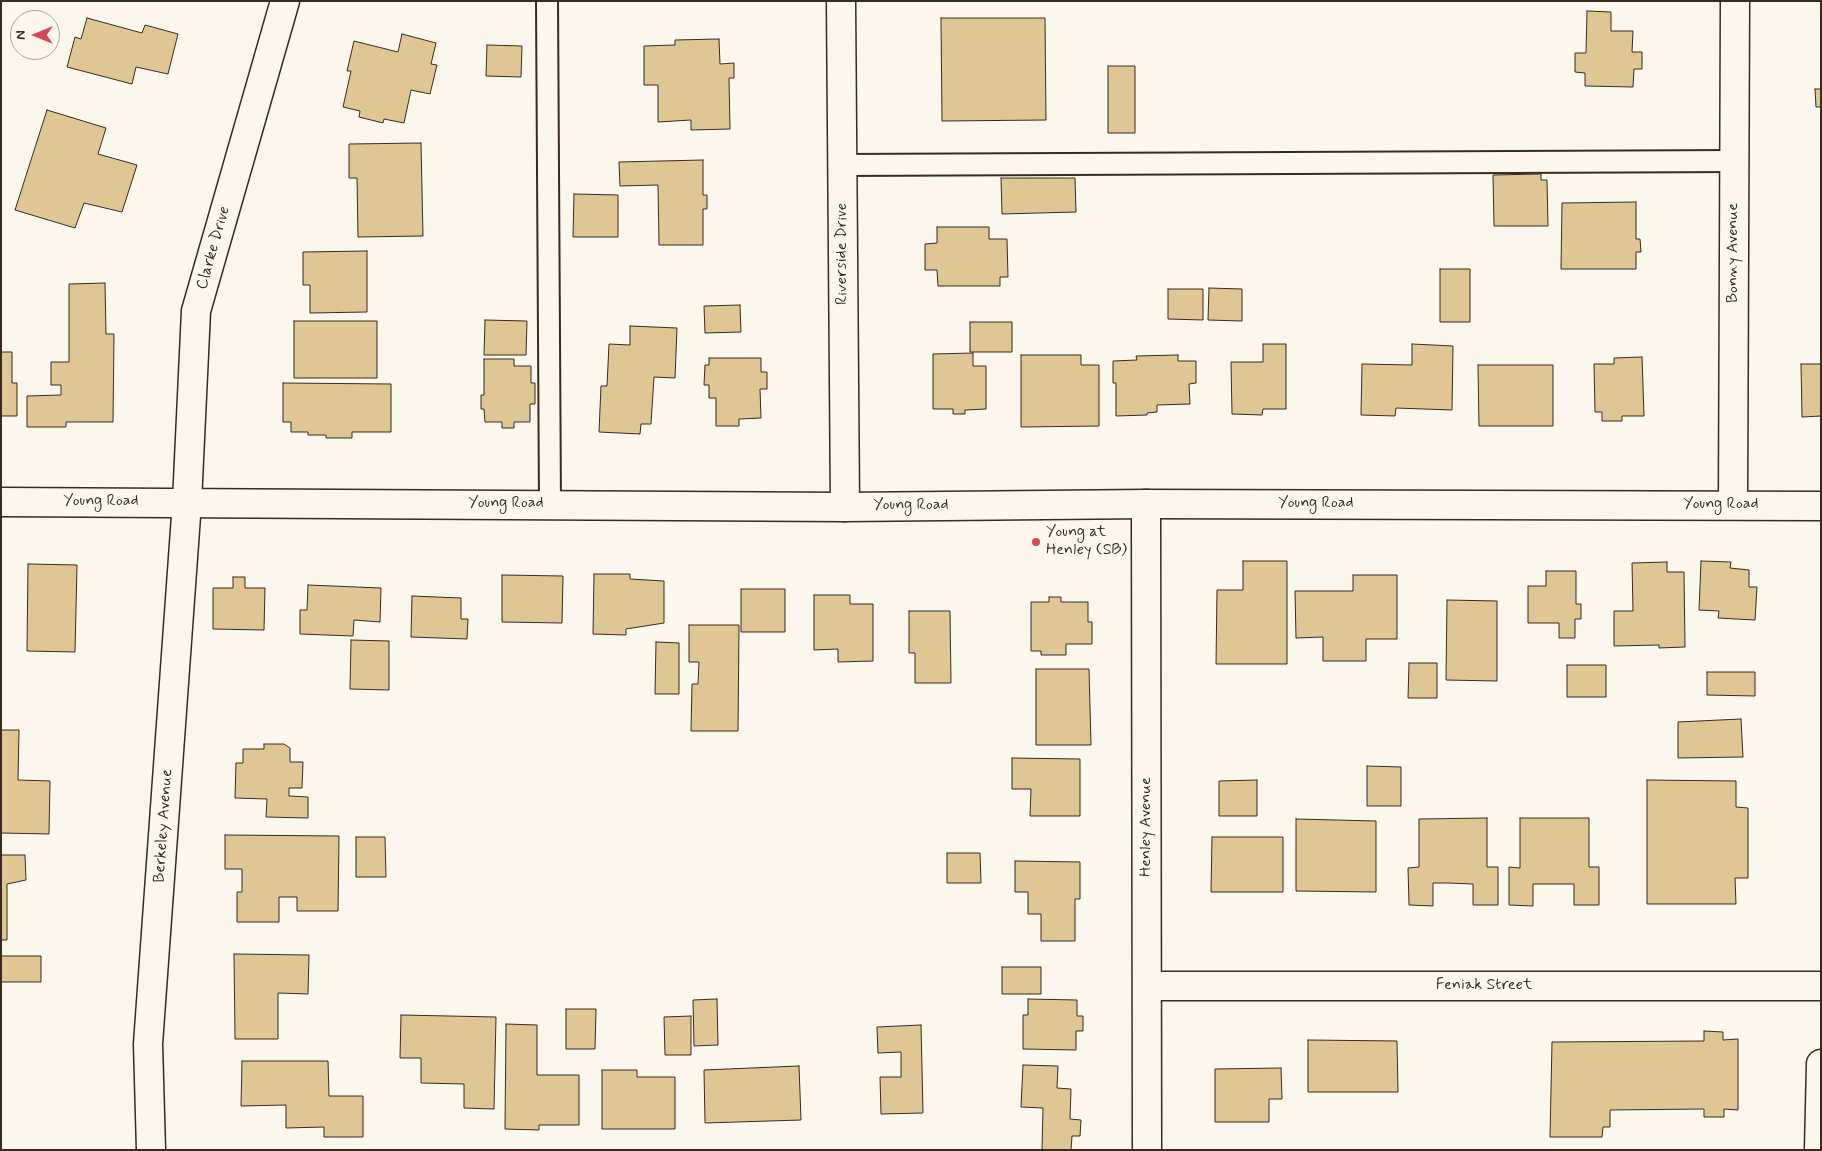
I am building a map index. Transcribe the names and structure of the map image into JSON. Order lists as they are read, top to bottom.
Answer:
{
  "streets": {
    "street": [
      "Clarke Drive",
      "Bonny Avenue",
      "Riverside Drive",
      "Young Road",
      "Berkeley Avenue",
      "Henley Avenue",
      "Feniak Street"
    ]
  },
  "crossings": [
    ["Clarke Drive", "Young Road"],
    ["Clarke Drive", "Berkeley Avenue"],
    ["Bonny Avenue", "Young Road"],
    ["Riverside Drive", "Young Road"],
    ["Young Road", "Berkeley Avenue"],
    ["Young Road", "Henley Avenue"],
    ["Henley Avenue", "Feniak Street"]
  ],
  "places": ["Young at Henley (SB)"],
  "north": "left"
}
